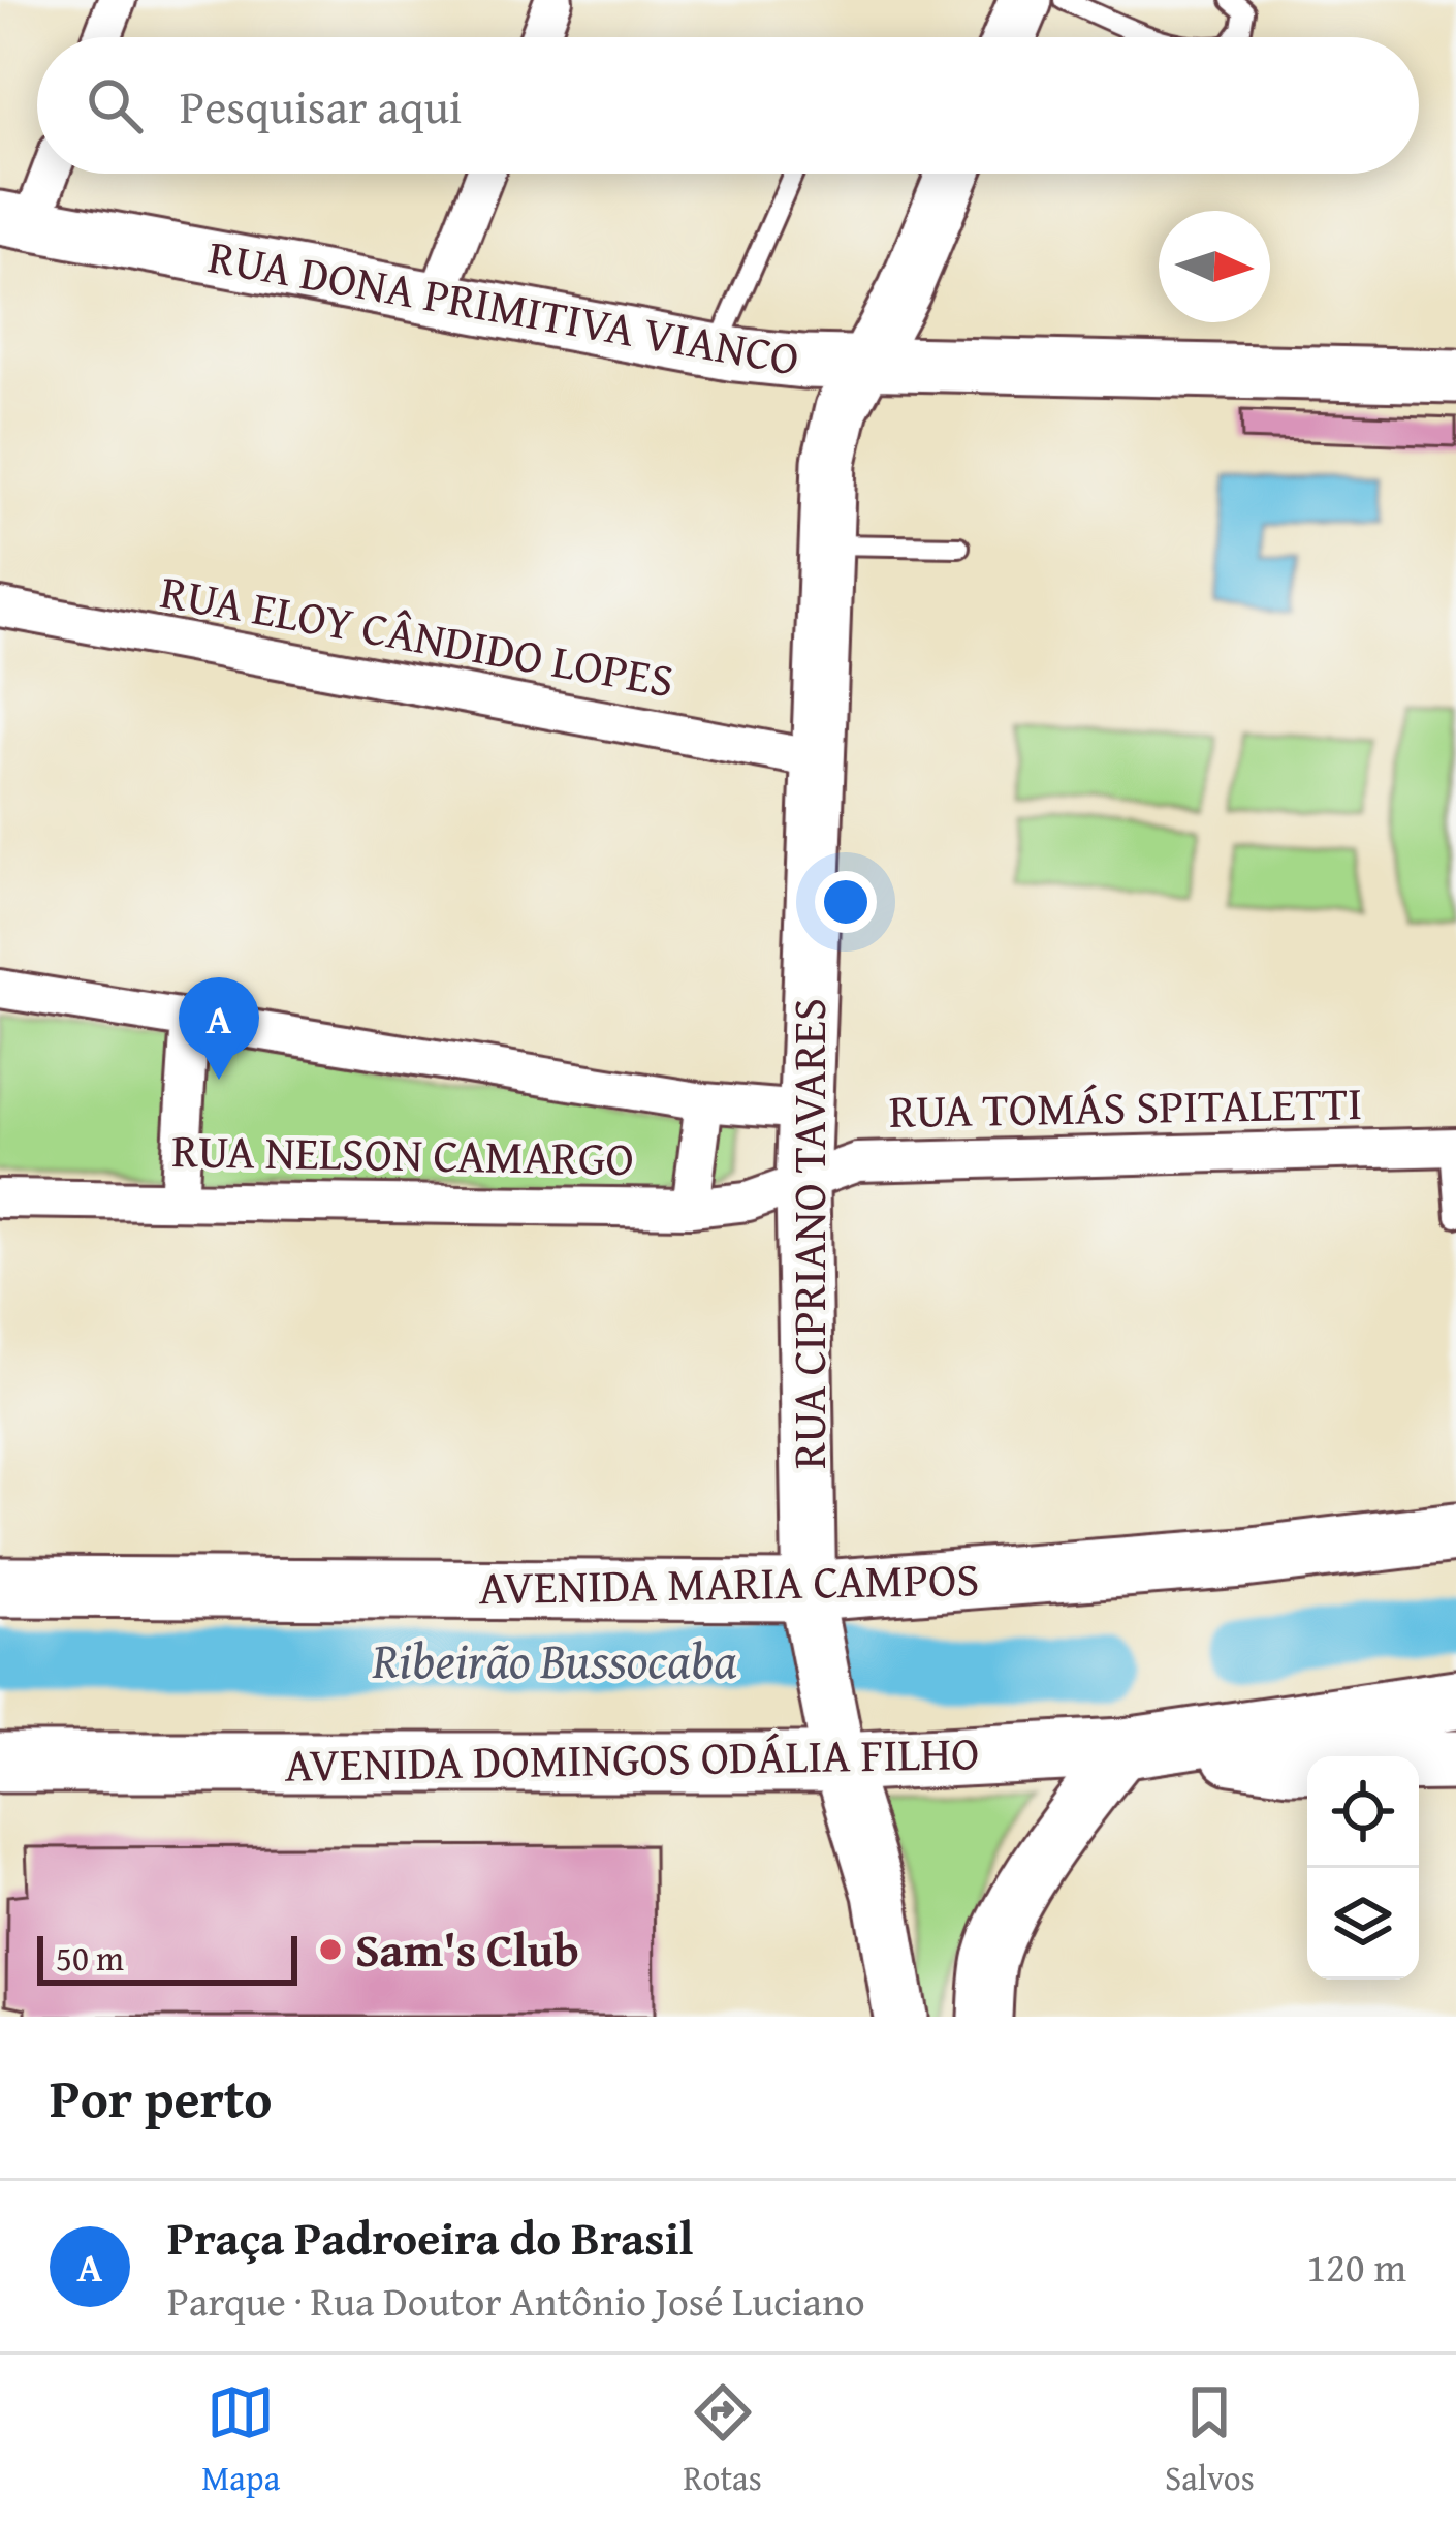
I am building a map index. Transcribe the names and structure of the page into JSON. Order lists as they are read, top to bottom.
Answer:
{
  "streets": {
    "main road": [
      "RUA DONA PRIMITIVA VIANCO",
      "RUA CIPRIANO TAVARES",
      "AVENIDA MARIA CAMPOS",
      "AVENIDA DOMINGOS ODÁLIA FILHO"
    ],
    "street": ["RUA ELOY CÂNDIDO LOPES", "RUA TOMÁS SPITALETTI", "RUA NELSON CAMARGO"]
  },
  "crossings": [
    ["RUA DONA PRIMITIVA VIANCO", "RUA CIPRIANO TAVARES"],
    ["RUA ELOY CÂNDIDO LOPES", "RUA CIPRIANO TAVARES"],
    ["RUA TOMÁS SPITALETTI", "RUA NELSON CAMARGO"],
    ["RUA TOMÁS SPITALETTI", "RUA CIPRIANO TAVARES"],
    ["RUA NELSON CAMARGO", "RUA CIPRIANO TAVARES"],
    ["RUA CIPRIANO TAVARES", "AVENIDA MARIA CAMPOS"],
    ["RUA CIPRIANO TAVARES", "AVENIDA DOMINGOS ODÁLIA FILHO"]
  ],
  "water": ["Ribeirão Bussocaba"],
  "places": ["Sam's Club"],
  "scale_bar": "50 m",
  "north": "right",
  "page": {
    "search": "Pesquisar aqui",
    "pins": "A",
    "scale": "50 m",
    "heading": "Por perto",
    "list": [
      {
        "mark": "A",
        "name": "Praça Padroeira do Brasil",
        "note": "Parque · Rua Doutor Antônio José Luciano",
        "value": "120 m"
      }
    ],
    "nav": ["Mapa", "Rotas", "Salvos"]
  }
}
